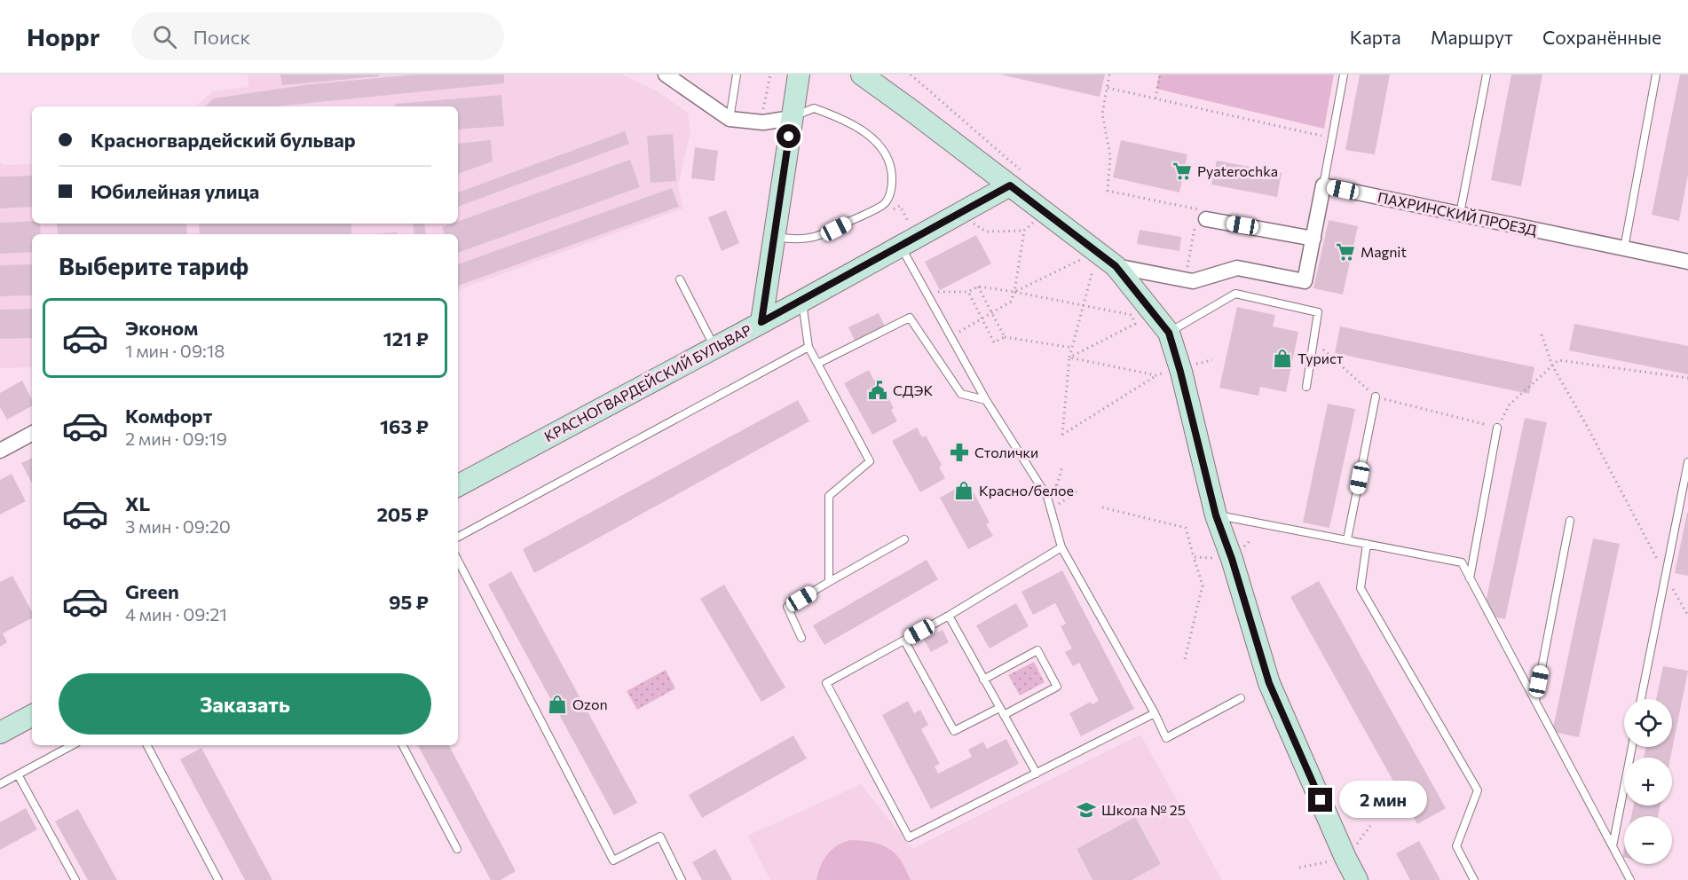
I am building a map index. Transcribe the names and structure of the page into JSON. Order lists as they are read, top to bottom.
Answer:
{
  "streets": {
    "street": ["ПАХРИНСКИЙ ПРОЕЗД", "КРАСНОГВАРДЕЙСКИЙ БУЛЬВАР"]
  },
  "places": {
    "supermarket": ["Pyaterochka", "Magnit"],
    "shop": ["Турист", "Красно/белое", "Ozon"],
    "public building": ["СДЭК"],
    "pharmacy": ["Столички"],
    "school or university": ["Школа № 25"]
  },
  "page": {
    "header": "Hoppr",
    "search": "Поиск",
    "nav": ["Карта", "Маршрут", "Сохранённые"],
    "banner": ["Красногвардейский бульвар", "Юбилейная улица"],
    "heading": "Выберите тариф",
    "list": [
      {
        "name": "Эконом",
        "note": "1 мин · 09:18",
        "value": "121 ₽"
      },
      {
        "name": "Комфорт",
        "note": "2 мин · 09:19",
        "value": "163 ₽"
      },
      {
        "name": "XL",
        "note": "3 мин · 09:20",
        "value": "205 ₽"
      },
      {
        "name": "Green",
        "note": "4 мин · 09:21",
        "value": "95 ₽"
      }
    ],
    "buttons": "Заказать",
    "map_buttons": ["+", "−"],
    "bubble": "2 мин"
  }
}
